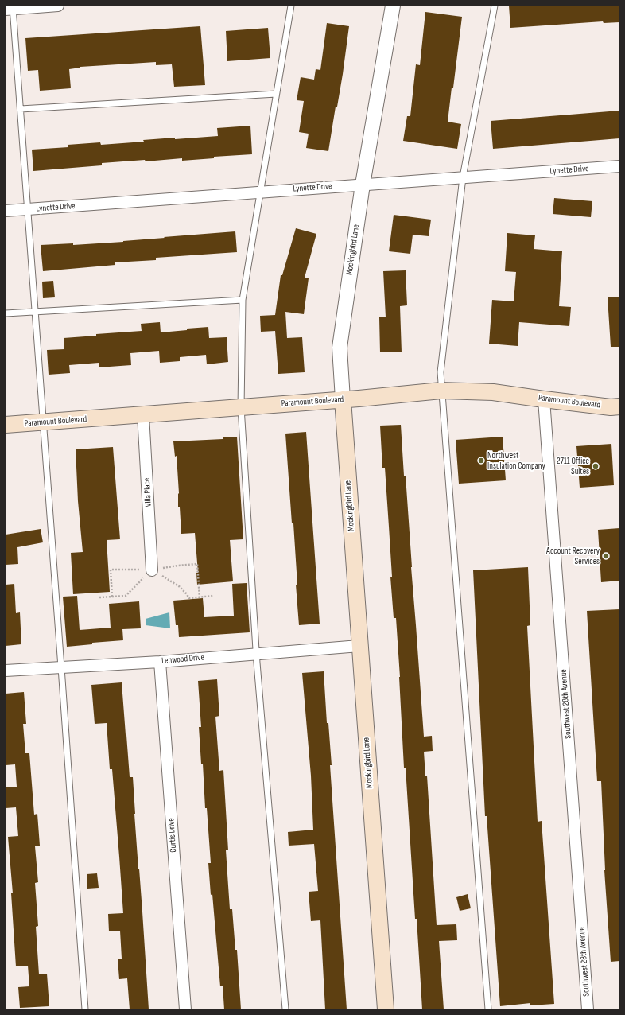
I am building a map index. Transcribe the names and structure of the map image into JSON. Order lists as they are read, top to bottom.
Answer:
{
  "streets": {
    "main road": ["Mockingbird Lane", "Paramount Boulevard"],
    "street": [
      "Lynette Drive",
      "Villa Place",
      "Lenwood Drive",
      "Southwest 28th Avenue",
      "Curtis Drive"
    ]
  },
  "crossings": [
    ["Lynette Drive", "Mockingbird Lane"],
    ["Mockingbird Lane", "Paramount Boulevard"],
    ["Mockingbird Lane", "Lenwood Drive"],
    ["Paramount Boulevard", "Villa Place"],
    ["Paramount Boulevard", "Southwest 28th Avenue"],
    ["Lenwood Drive", "Curtis Drive"]
  ],
  "places": ["Northwest Insulation Company", "2711 Office Suites", "Account Recovery Services"]
}
